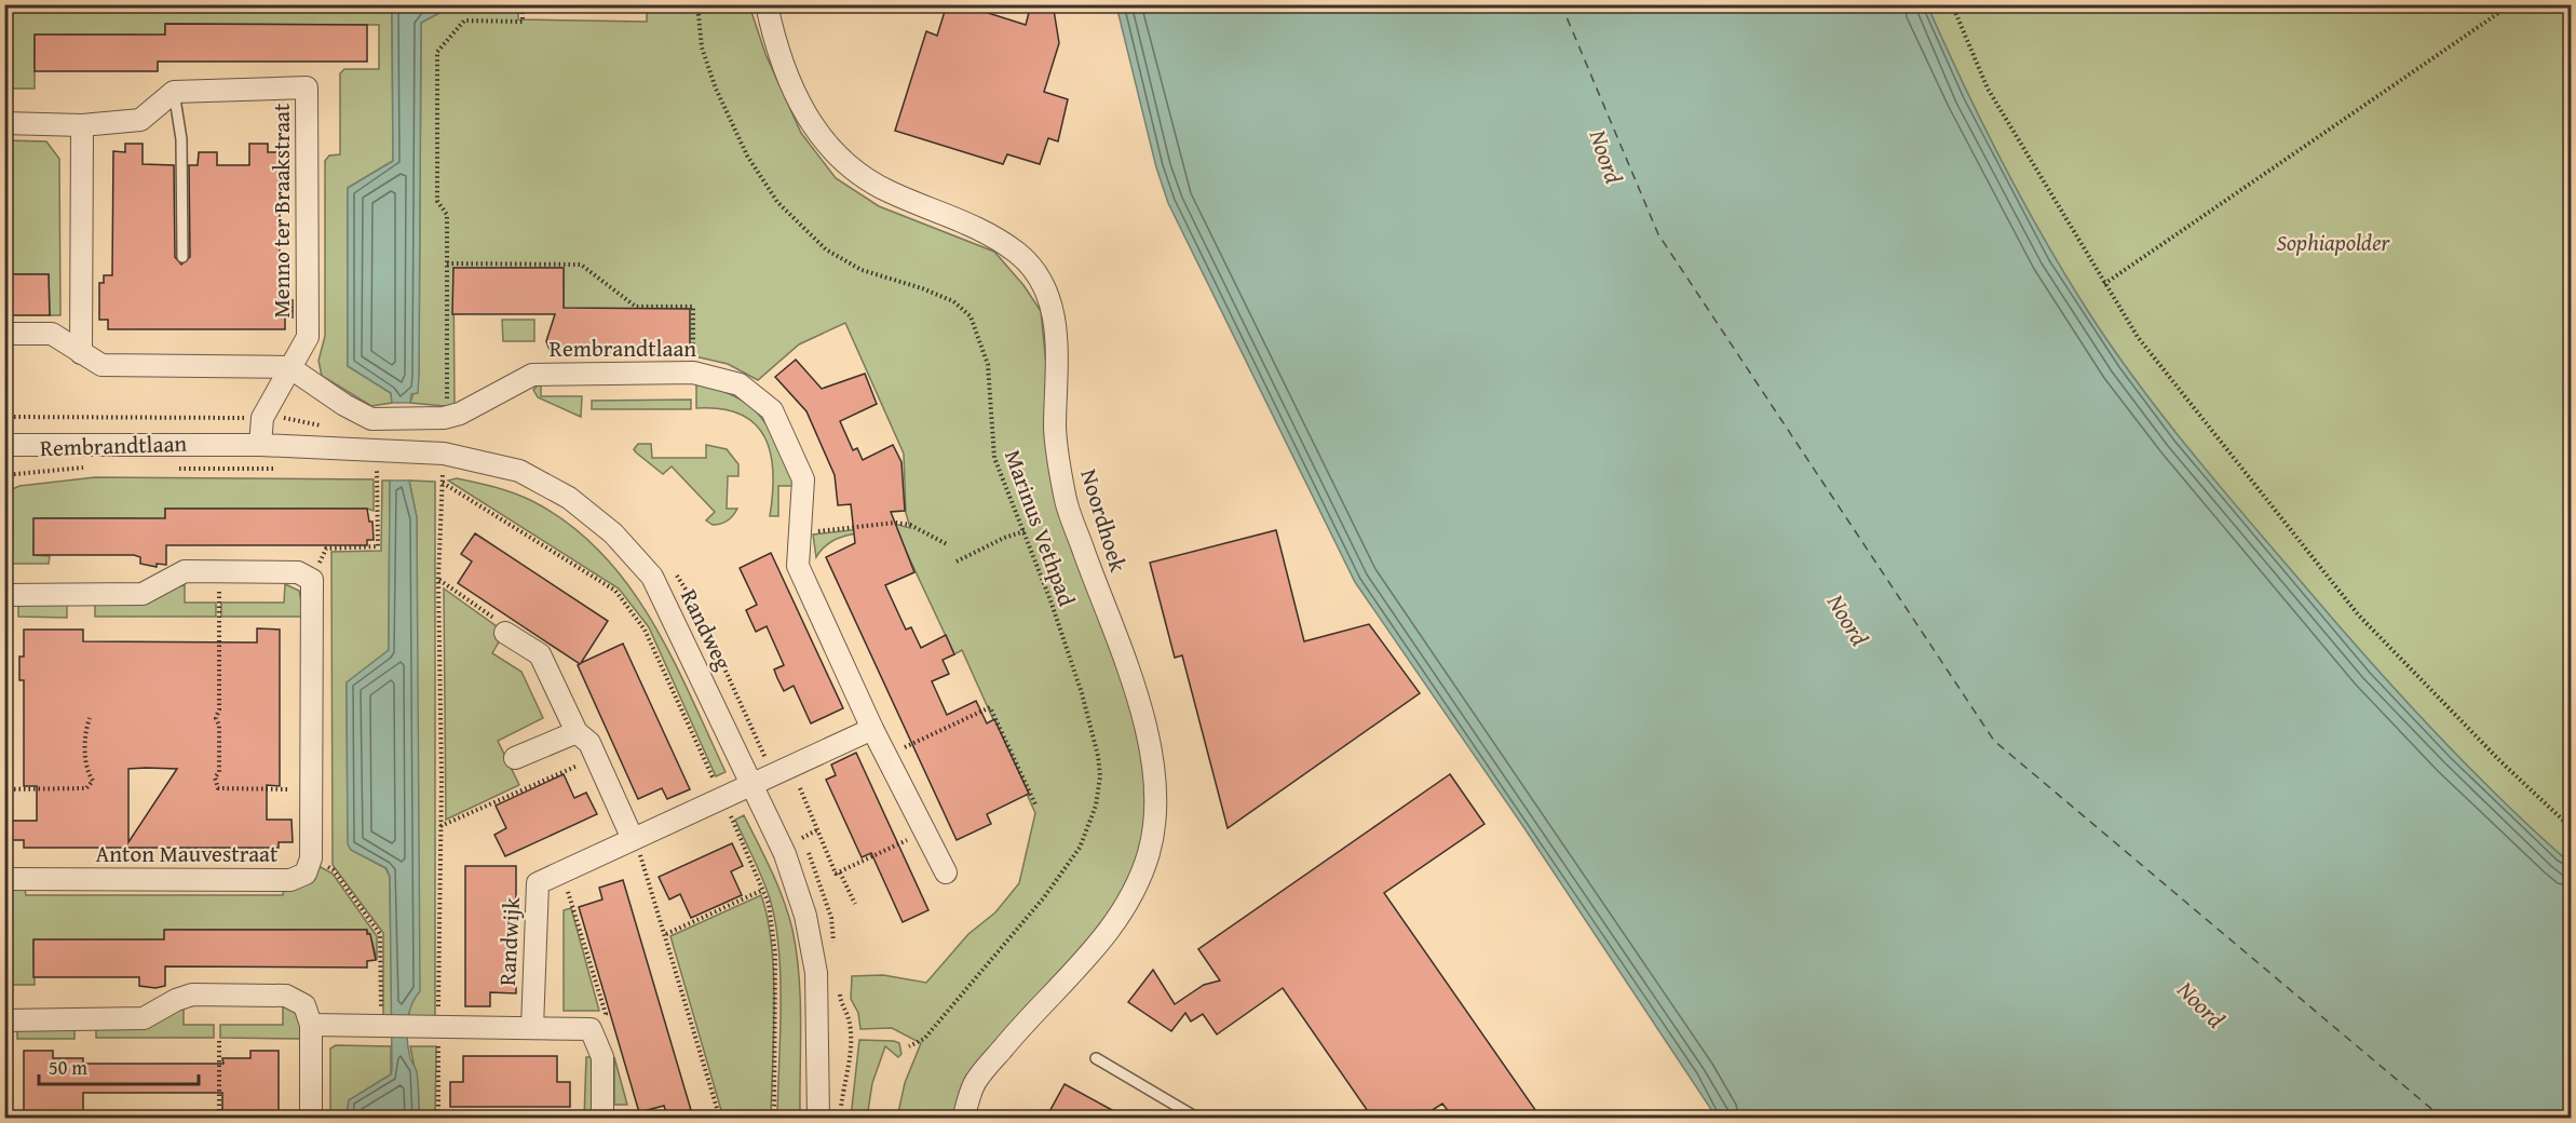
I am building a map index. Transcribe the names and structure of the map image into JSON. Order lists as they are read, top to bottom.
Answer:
{
  "streets": {
    "street": [
      "Menno ter Braakstraat",
      "Rembrandtlaan",
      "Noordhoek",
      "Randweg",
      "Anton Mauvestraat",
      "Randwijk"
    ],
    "path": ["Marinus Vethpad"]
  },
  "crossings": [
    ["Menno ter Braakstraat", "Rembrandtlaan"],
    ["Menno ter Braakstraat", "Randweg"],
    ["Rembrandtlaan", "Randweg"],
    ["Rembrandtlaan", "Randwijk"],
    ["Randweg", "Randwijk"]
  ],
  "water": ["Noord"],
  "parks": ["Sophiapolder"],
  "scale_bar": "50 m"
}
